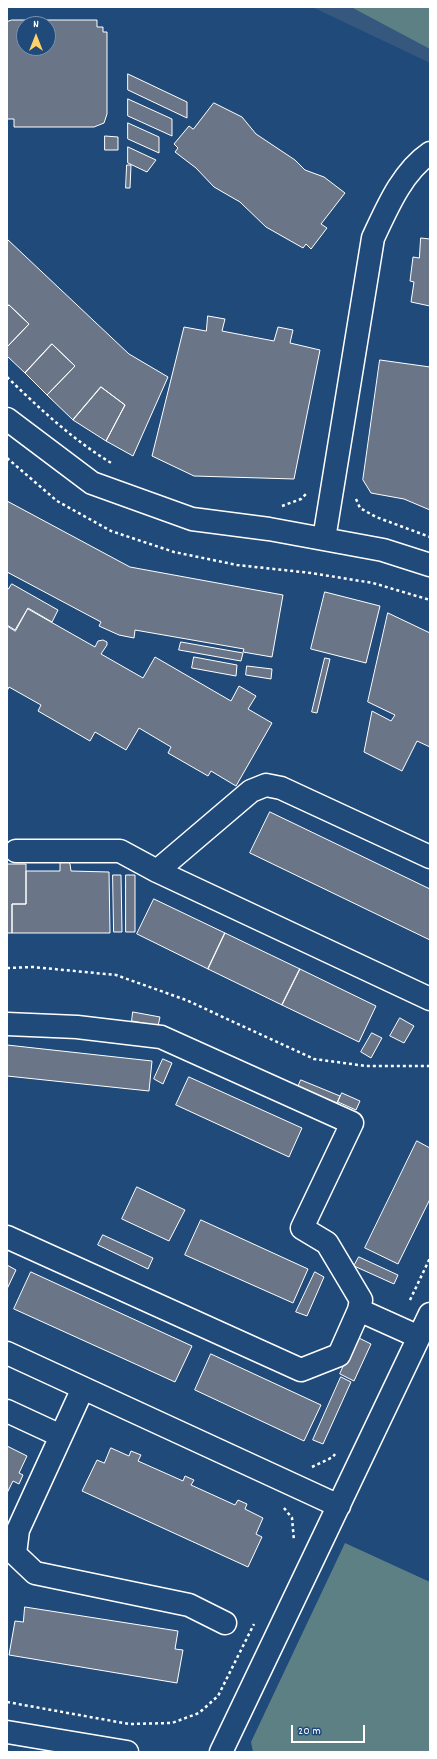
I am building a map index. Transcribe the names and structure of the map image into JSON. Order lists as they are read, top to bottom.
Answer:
{
  "scale_bar": "20 m",
  "north": "top"
}
